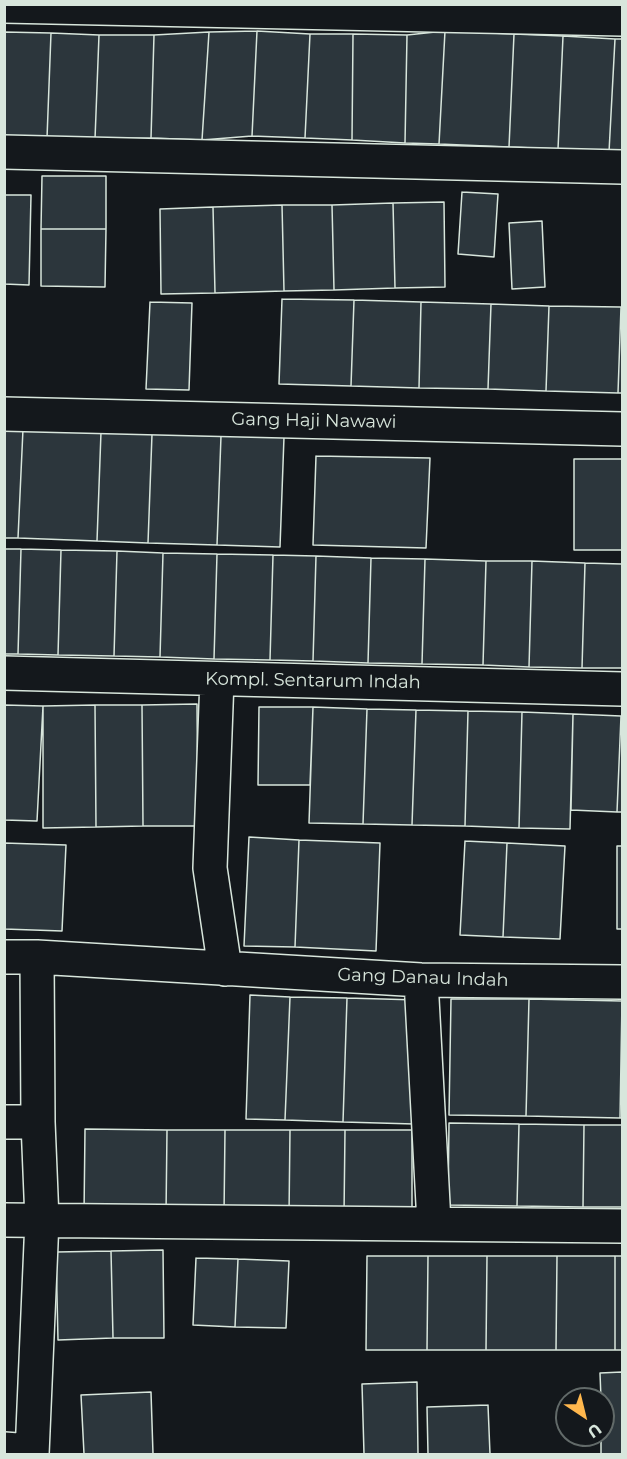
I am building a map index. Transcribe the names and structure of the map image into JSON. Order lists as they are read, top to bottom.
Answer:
{
  "streets": {
    "street": ["Gang Haji Nawawi", "Kompl. Sentarum Indah", "Gang Danau Indah"]
  },
  "north": "bottom right"
}
